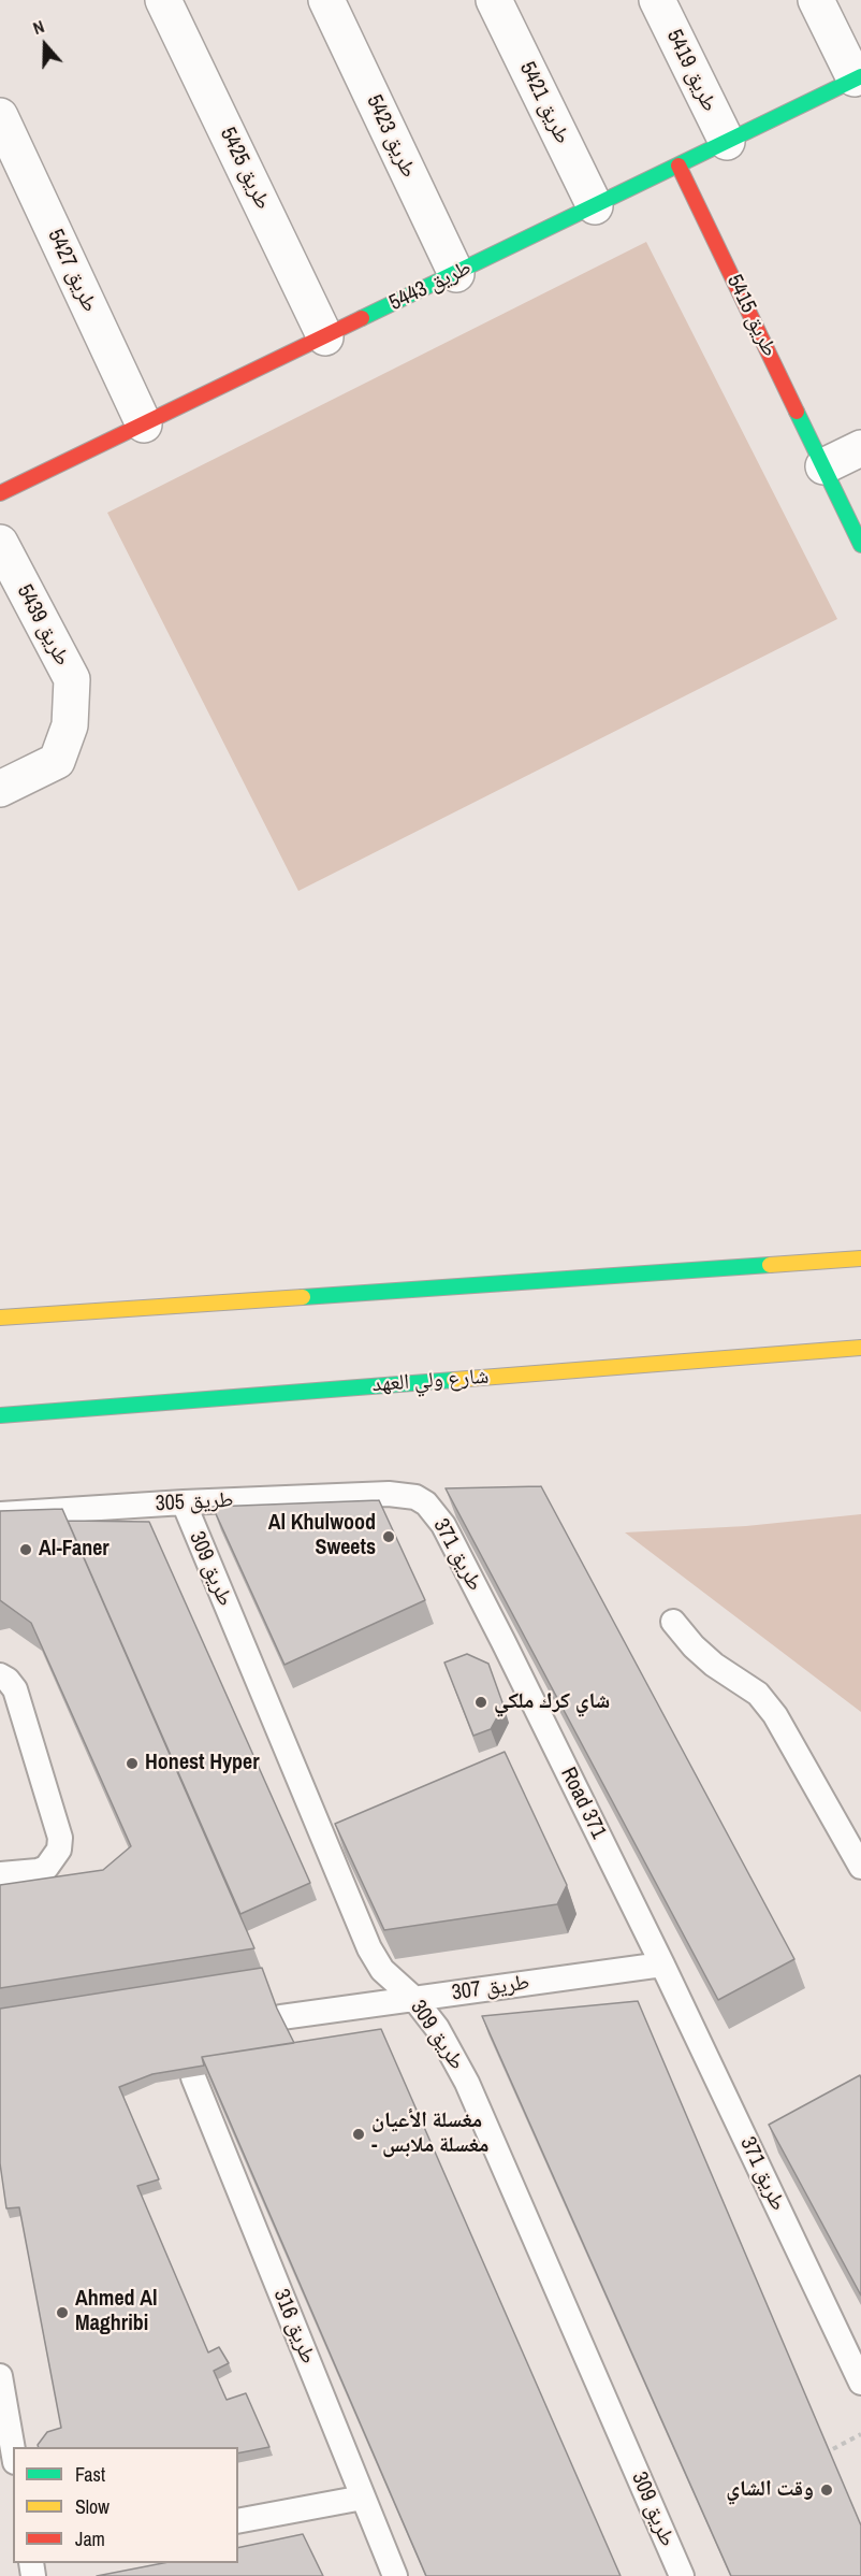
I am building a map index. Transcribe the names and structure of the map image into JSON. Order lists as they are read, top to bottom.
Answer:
{
  "streets": {
    "main road": ["طريق 5443", "طريق 5415", "شارع ولي العهد"],
    "street": [
      "طريق 5419",
      "طريق 5421",
      "طريق 5423",
      "طريق 5425",
      "طريق 5427",
      "طريق 5439"
    ],
    "lane": [
      "طريق 305",
      "طريق 371",
      "طريق 309",
      "Road 371",
      "طريق 307",
      "طريق 316"
    ]
  },
  "crossings": [
    ["طريق 5419", "طريق 5443"],
    ["طريق 5421", "طريق 5443"],
    ["طريق 5423", "طريق 5443"],
    ["طريق 5425", "طريق 5443"],
    ["طريق 5427", "طريق 5443"],
    ["طريق 5443", "طريق 5415"],
    ["طريق 305", "طريق 371"],
    ["طريق 305", "طريق 309"],
    ["طريق 371", "Road 371"],
    ["طريق 371", "طريق 307"],
    ["طريق 309", "طريق 307"],
    ["Road 371", "طريق 307"]
  ],
  "places": [
    "Al Khulwood Sweets",
    "Al-Faner",
    "شاي كرك ملكي",
    "Honest Hyper",
    "مغسلة الأعيان - مغسلة ملابس",
    "Ahmed Al Maghribi",
    "وقت الشاي"
  ],
  "legend": ["Fast", "Slow", "Jam"],
  "north": "top"
}
